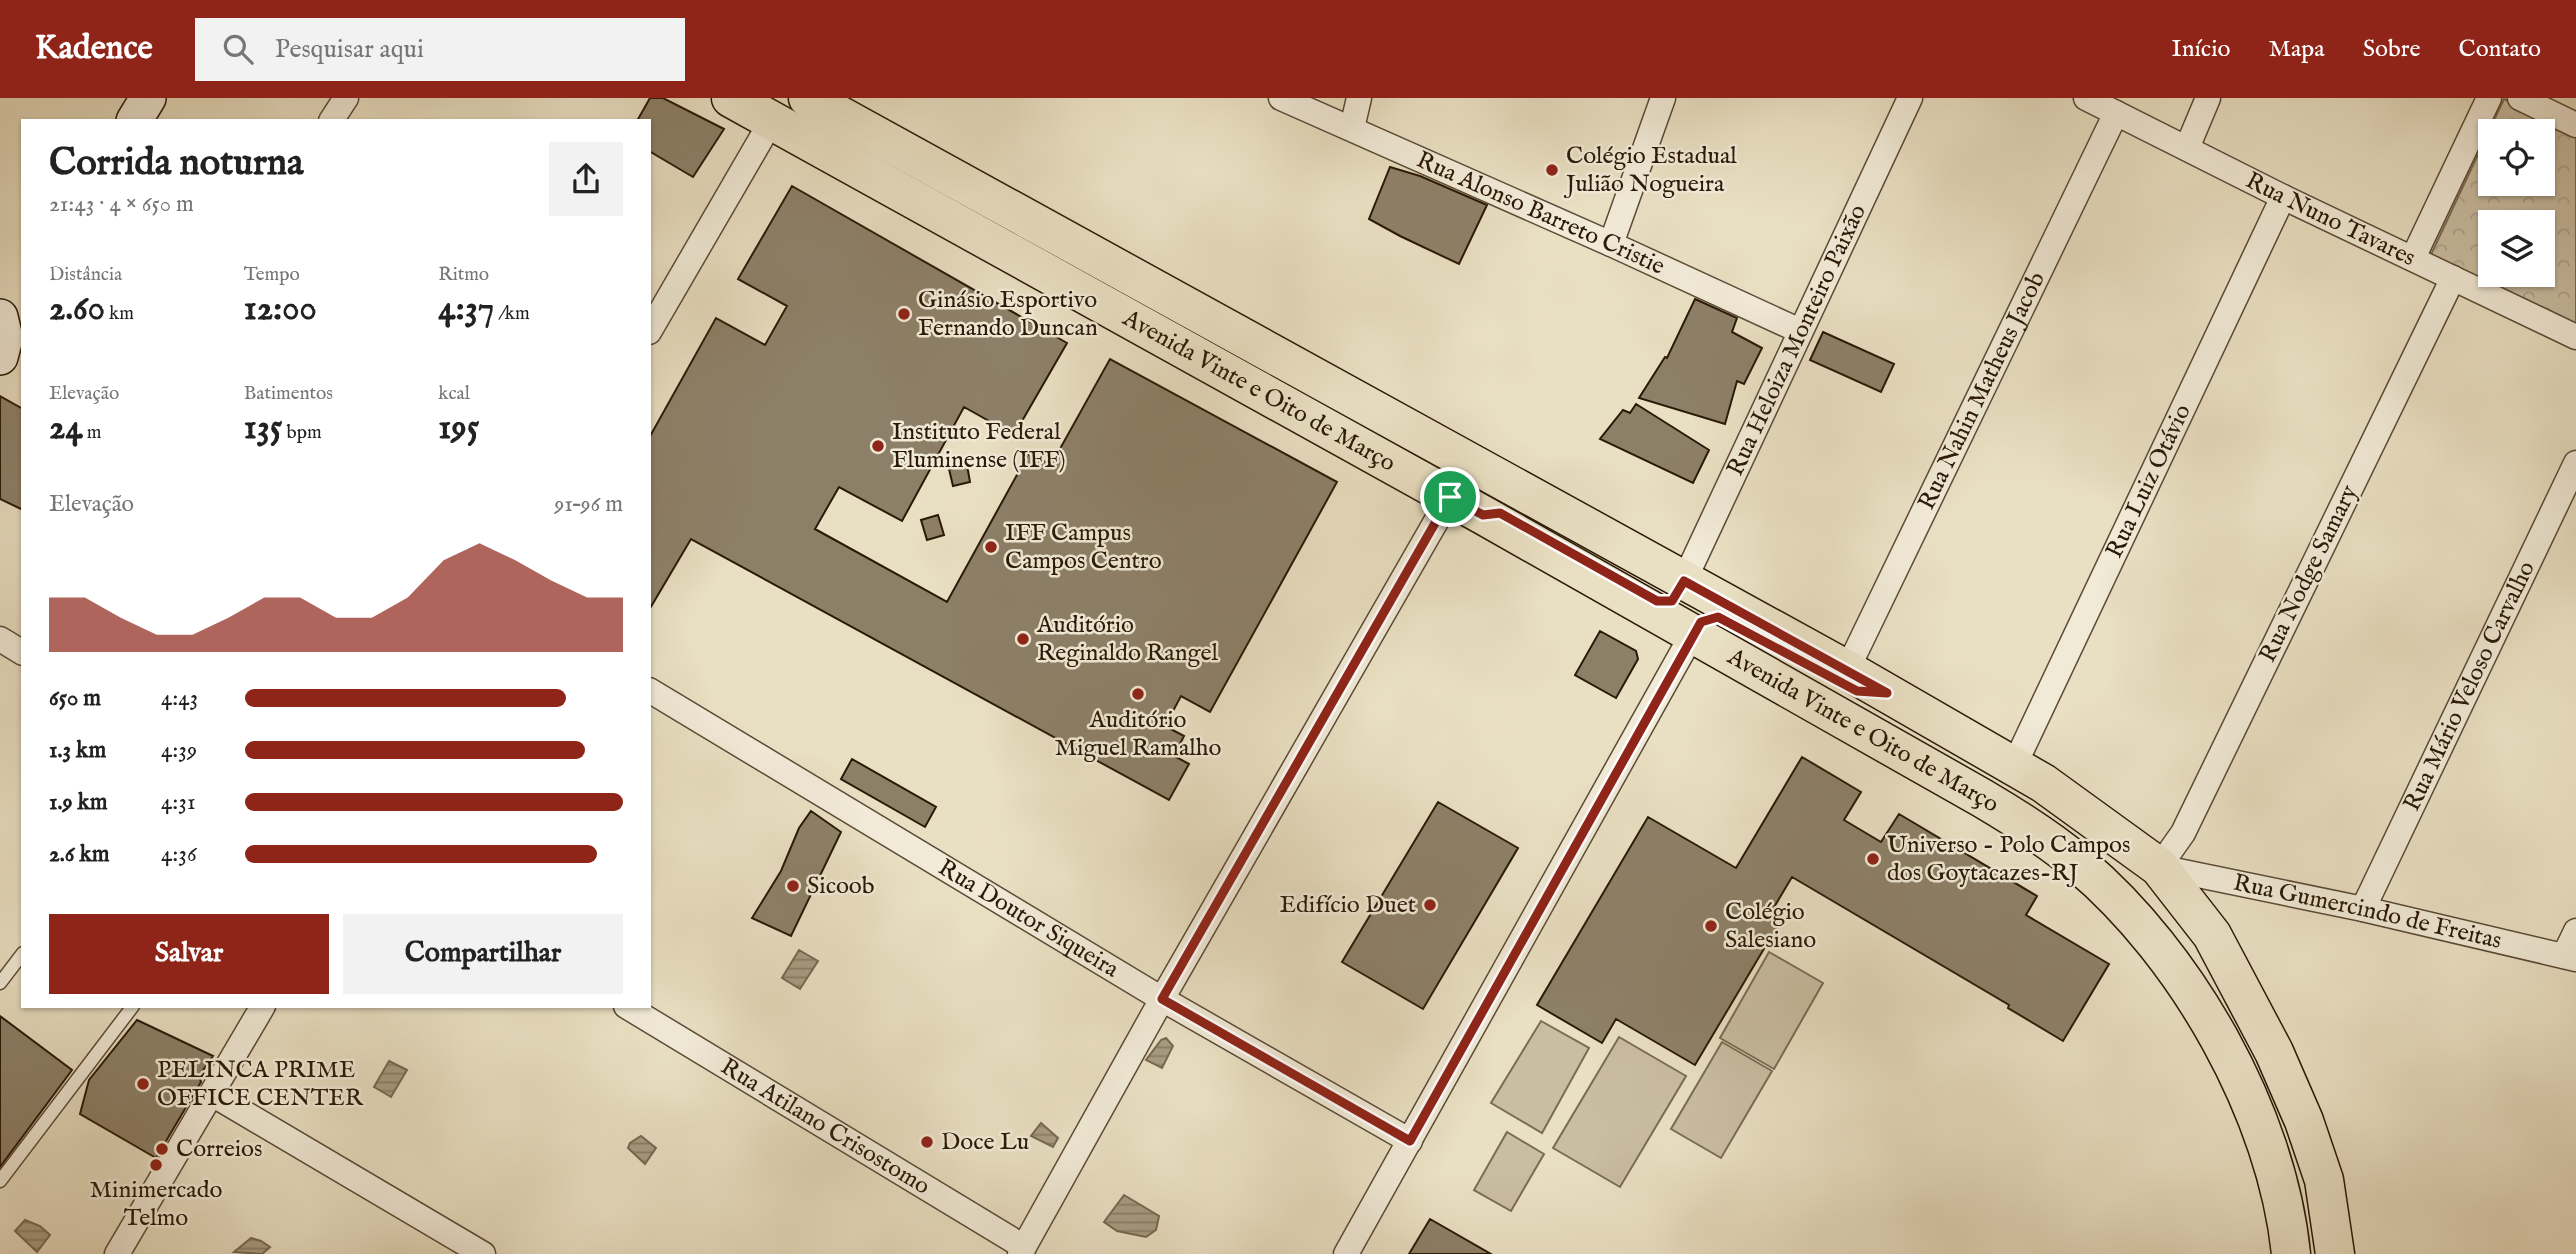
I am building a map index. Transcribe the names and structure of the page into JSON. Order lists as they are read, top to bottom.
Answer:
{
  "streets": {
    "main road": ["Avenida Vinte e Oito de Março"],
    "street": [
      "Rua Alonso Barreto Cristie",
      "Rua Nuno Tavares",
      "Rua Heloiza Monteiro Paixão",
      "Rua Nahin Matheus Jacob",
      "Rua Luiz Otávio",
      "Rua Nodge Samary",
      "Rua Mário Veloso Carvalho",
      "Rua Gumercindo de Freitas",
      "Rua Doutor Siqueira",
      "Rua Atilano Crisostomo"
    ]
  },
  "crossings": [
    ["Rua Alonso Barreto Cristie", "Rua Heloiza Monteiro Paixão"],
    ["Rua Nuno Tavares", "Rua Nahin Matheus Jacob"],
    ["Rua Nuno Tavares", "Rua Luiz Otávio"],
    ["Rua Nuno Tavares", "Rua Nodge Samary"],
    ["Rua Heloiza Monteiro Paixão", "Avenida Vinte e Oito de Março"],
    ["Avenida Vinte e Oito de Março", "Rua Nahin Matheus Jacob"],
    ["Avenida Vinte e Oito de Março", "Rua Luiz Otávio"],
    ["Avenida Vinte e Oito de Março", "Rua Nodge Samary"],
    ["Avenida Vinte e Oito de Março", "Rua Gumercindo de Freitas"],
    ["Rua Nodge Samary", "Rua Gumercindo de Freitas"],
    ["Rua Mário Veloso Carvalho", "Rua Gumercindo de Freitas"]
  ],
  "places": [
    "Colégio Estadual Julião Nogueira",
    "Ginásio Esportivo Fernando Duncan",
    "Instituto Federal Fluminense (IFF)",
    "IFF Campus Campos Centro",
    "Auditório Reginaldo Rangel",
    "Auditório Miguel Ramalho",
    "Universo - Polo Campos dos Goytacazes-RJ",
    "Sicoob",
    "Edifício Duet",
    "Colégio Salesiano",
    "PELINCA PRIME OFFICE CENTER",
    "Doce Lu",
    "Correios",
    "Minimercado Telmo"
  ],
  "page": {
    "header": "Kadence",
    "search": "Pesquisar aqui",
    "nav": [
      "Início",
      "Mapa",
      "Sobre",
      "Contato"
    ],
    "heading": ["Corrida noturna", "21:43 · 4 × 650 m"],
    "stats": [
      ["Distância", "2.60 km"],
      ["Tempo", "12:00"],
      ["Ritmo", "4:37 /km"],
      ["Elevação", "24 m"],
      ["Batimentos", "135 bpm"],
      ["kcal", "195"]
    ],
    "chart": ["Elevação", "91–96 m"],
    "list": [
      {
        "name": "650 m",
        "note": "4:43"
      },
      {
        "name": "1.3 km",
        "note": "4:39"
      },
      {
        "name": "1.9 km",
        "note": "4:31"
      },
      {
        "name": "2.6 km",
        "note": "4:36"
      }
    ],
    "buttons": ["Salvar", "Compartilhar"]
  }
}
